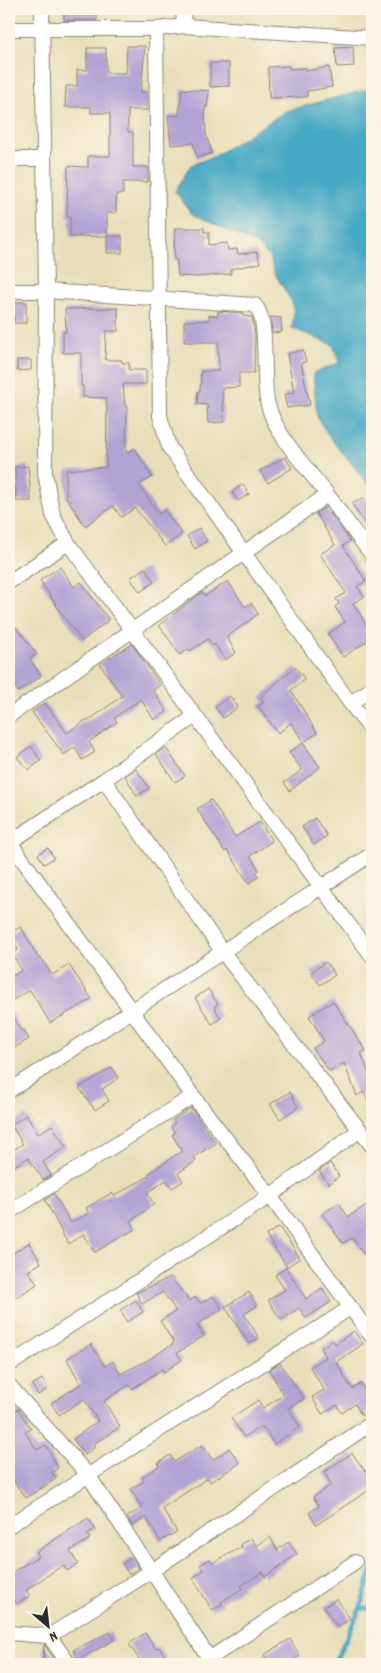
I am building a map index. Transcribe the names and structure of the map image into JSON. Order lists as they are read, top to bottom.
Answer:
{
  "north": "bottom right"
}
